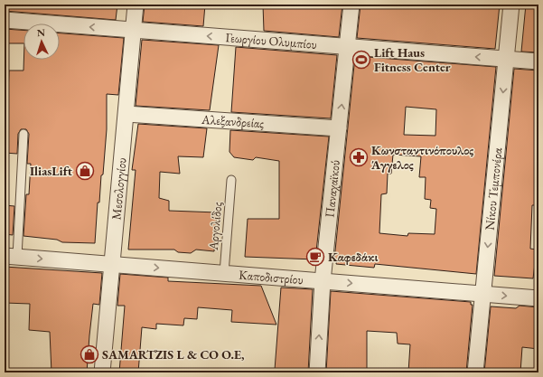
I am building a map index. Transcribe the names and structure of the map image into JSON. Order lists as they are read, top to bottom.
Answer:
{
  "streets": {
    "street": [
      "Γεωργίου Ολυμπίου",
      "Αλεξανδρείας",
      "Παναχαϊκού",
      "Νίκου Τεμπονέρα",
      "Μεσολογγίου",
      "Καποδιστρίου"
    ],
    "lane": ["Αργολίδος"]
  },
  "crossings": [
    ["Γεωργίου Ολυμπίου", "Παναχαϊκού"],
    ["Γεωργίου Ολυμπίου", "Νίκου Τεμπονέρα"],
    ["Γεωργίου Ολυμπίου", "Μεσολογγίου"],
    ["Αλεξανδρείας", "Παναχαϊκού"],
    ["Αλεξανδρείας", "Μεσολογγίου"],
    ["Παναχαϊκού", "Καποδιστρίου"],
    ["Νίκου Τεμπονέρα", "Καποδιστρίου"],
    ["Μεσολογγίου", "Καποδιστρίου"],
    ["Αργολίδος", "Καποδιστρίου"]
  ],
  "one_way": [
    "Γεωργίου Ολυμπίου",
    "Παναχαϊκού",
    "Νίκου Τεμπονέρα",
    "Καποδιστρίου"
  ],
  "places": {
    "sports": ["Lift Haus Fitness Center"],
    "pharmacy": ["Κωνσταντινόπουλος Άγγελος"],
    "shop": ["IliasLift", "SAMARTZIS L & CO O.E,"],
    "cafe": ["Καφεδάκι"]
  },
  "north": "top"
}
